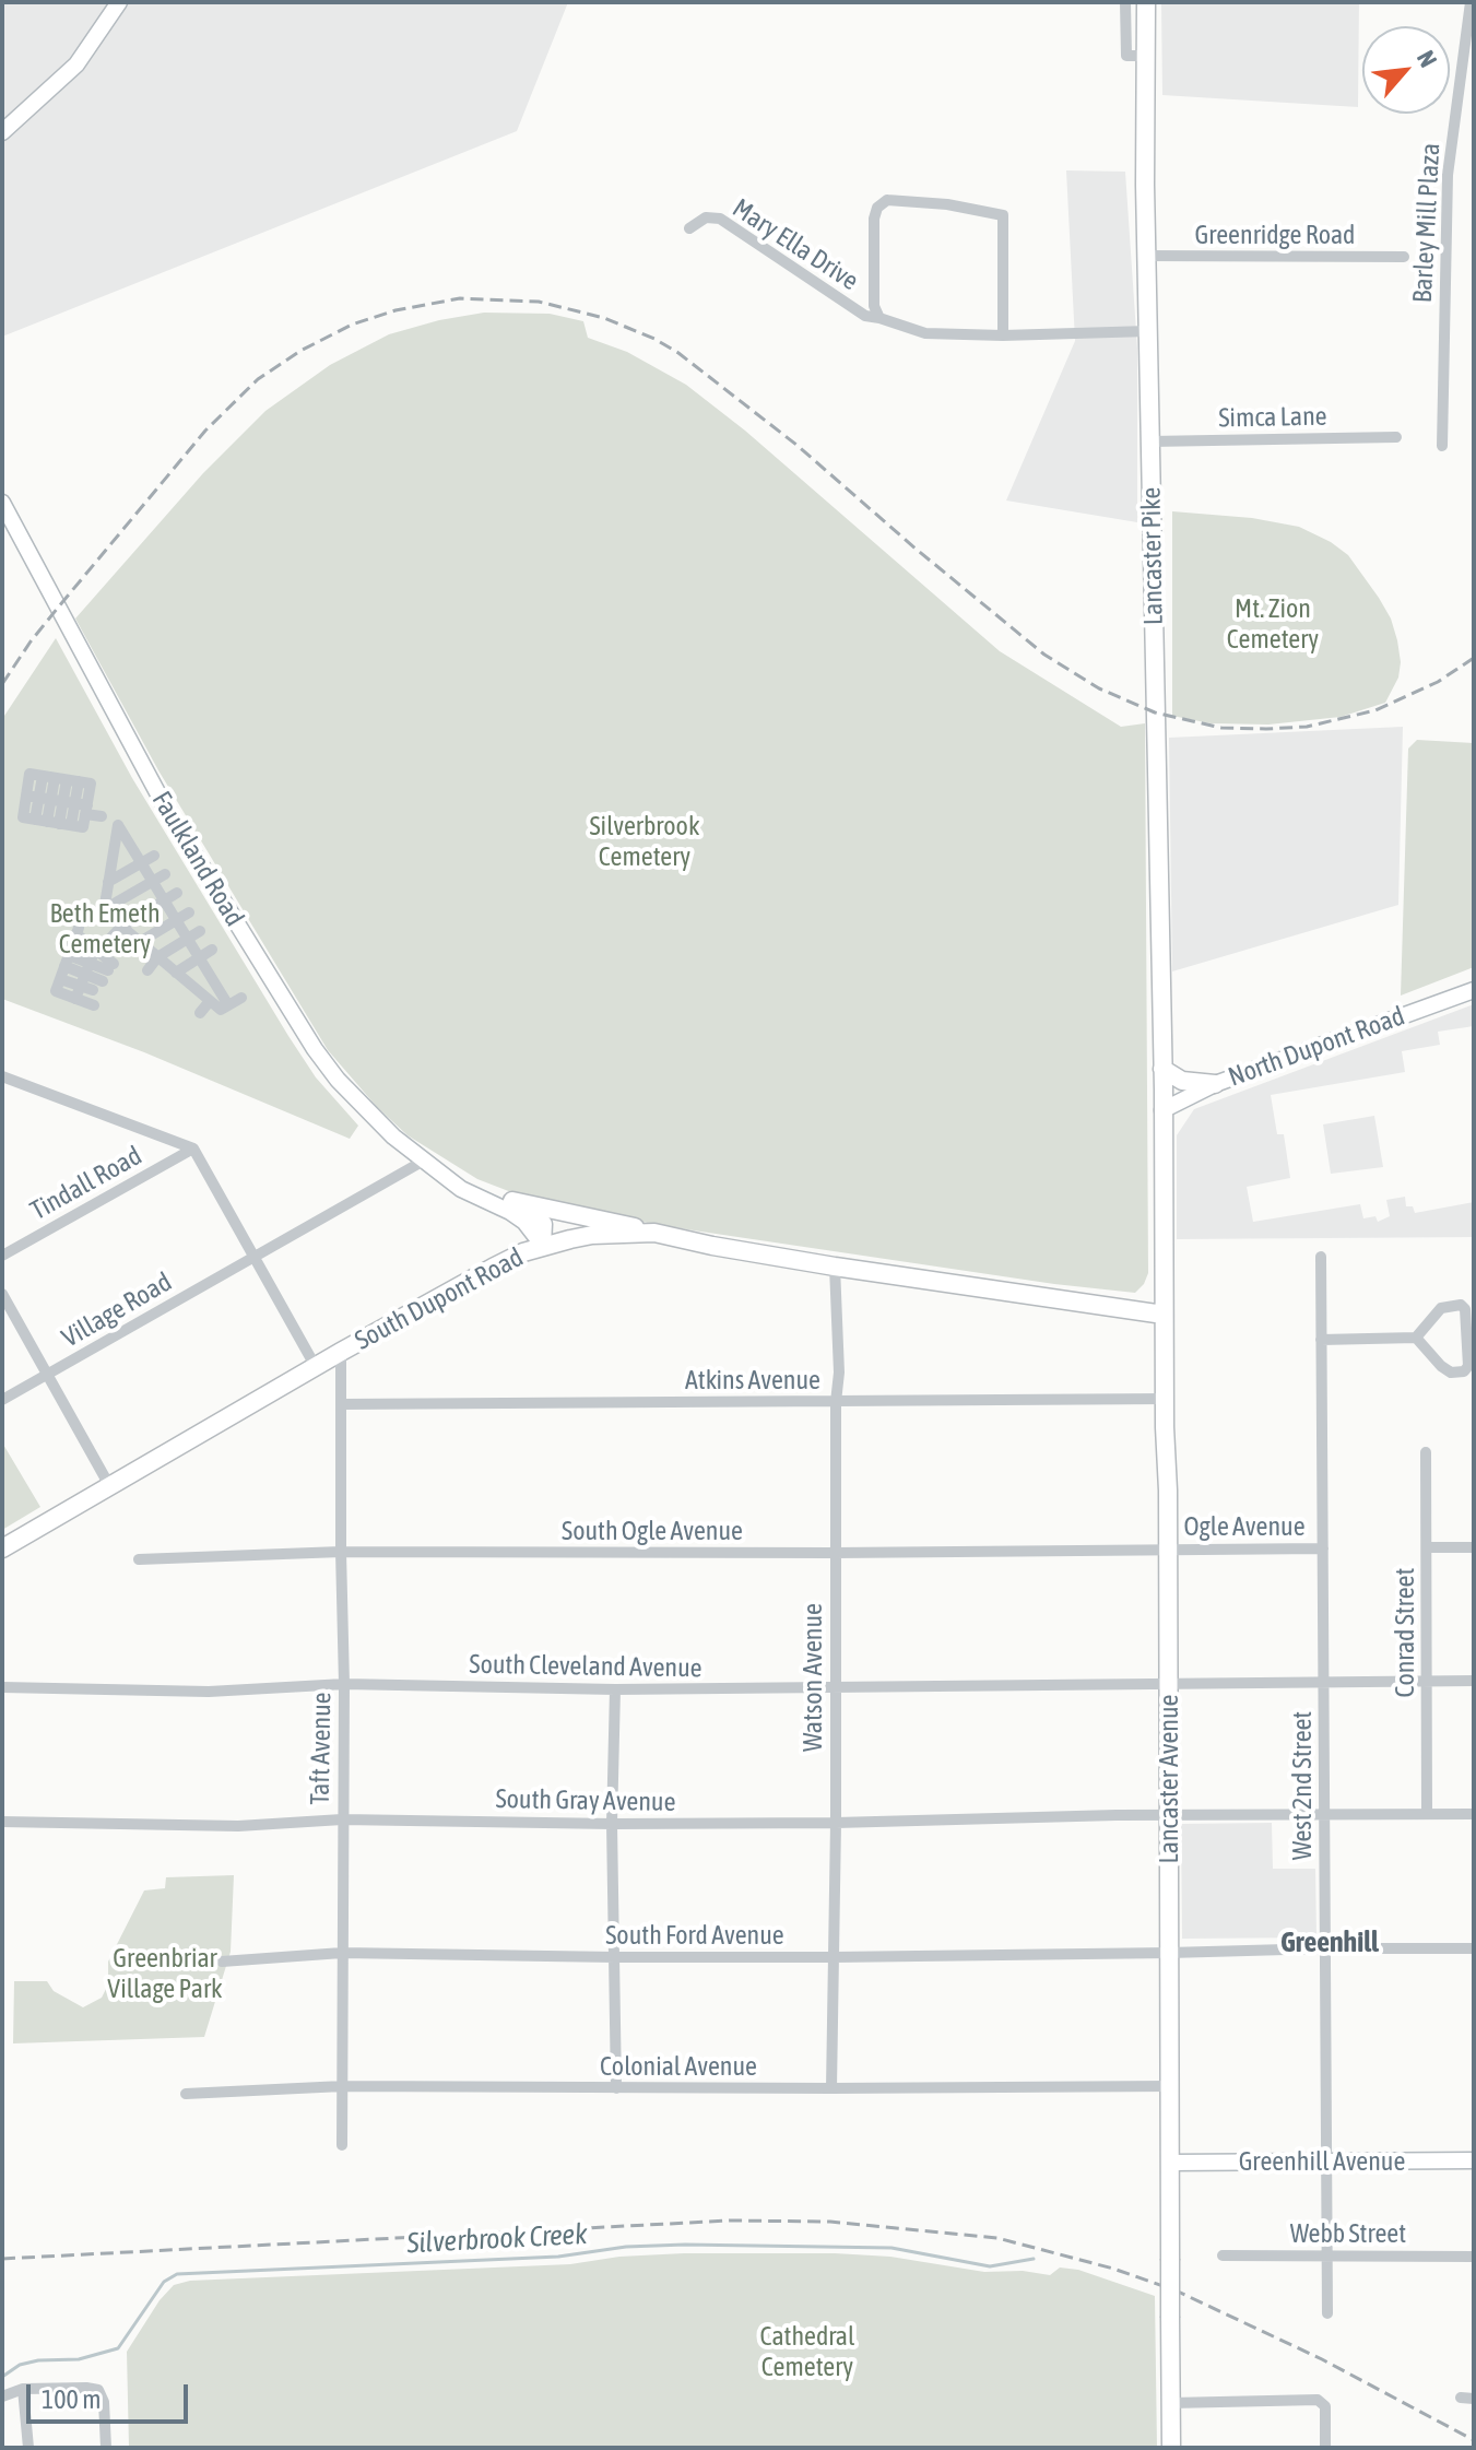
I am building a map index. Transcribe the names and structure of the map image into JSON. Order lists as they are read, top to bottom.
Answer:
{
  "streets": {
    "main road": [
      "Lancaster Pike",
      "Faulkland Road",
      "North Dupont Road",
      "South Dupont Road",
      "Lancaster Avenue",
      "Greenhill Avenue"
    ],
    "street": [
      "Barley Mill Plaza",
      "Greenridge Road",
      "Mary Ella Drive",
      "Simca Lane",
      "Tindall Road",
      "Village Road",
      "Atkins Avenue",
      "Ogle Avenue",
      "South Ogle Avenue",
      "Conrad Street",
      "South Cleveland Avenue",
      "Watson Avenue",
      "Taft Avenue",
      "West 2nd Street",
      "South Gray Avenue",
      "South Ford Avenue",
      "Colonial Avenue",
      "Webb Street"
    ]
  },
  "crossings": [
    ["Greenridge Road", "Lancaster Pike"],
    ["Mary Ella Drive", "Lancaster Pike"],
    ["Simca Lane", "Lancaster Pike"],
    ["Lancaster Pike", "North Dupont Road"],
    ["Lancaster Pike", "Lancaster Avenue"],
    ["Faulkland Road", "South Dupont Road"],
    ["Faulkland Road", "Village Road"],
    ["North Dupont Road", "Lancaster Avenue"],
    ["South Dupont Road", "Watson Avenue"],
    ["South Dupont Road", "Taft Avenue"],
    ["South Dupont Road", "Lancaster Avenue"],
    ["Atkins Avenue", "Watson Avenue"],
    ["Atkins Avenue", "Taft Avenue"],
    ["Atkins Avenue", "Lancaster Avenue"],
    ["Ogle Avenue", "South Ogle Avenue"],
    ["Ogle Avenue", "Lancaster Avenue"],
    ["Ogle Avenue", "West 2nd Street"],
    ["South Ogle Avenue", "Watson Avenue"],
    ["South Ogle Avenue", "Taft Avenue"],
    ["South Ogle Avenue", "Lancaster Avenue"],
    ["Conrad Street", "South Cleveland Avenue"],
    ["Conrad Street", "South Gray Avenue"],
    ["South Cleveland Avenue", "Watson Avenue"],
    ["South Cleveland Avenue", "Taft Avenue"],
    ["South Cleveland Avenue", "Lancaster Avenue"],
    ["South Cleveland Avenue", "West 2nd Street"],
    ["Watson Avenue", "South Gray Avenue"],
    ["Watson Avenue", "South Ford Avenue"],
    ["Watson Avenue", "Colonial Avenue"],
    ["Taft Avenue", "South Gray Avenue"],
    ["Taft Avenue", "South Ford Avenue"],
    ["Taft Avenue", "Colonial Avenue"],
    ["Lancaster Avenue", "South Gray Avenue"],
    ["Lancaster Avenue", "South Ford Avenue"],
    ["Lancaster Avenue", "Colonial Avenue"],
    ["Lancaster Avenue", "Greenhill Avenue"],
    ["West 2nd Street", "South Gray Avenue"],
    ["West 2nd Street", "South Ford Avenue"],
    ["West 2nd Street", "Greenhill Avenue"],
    ["West 2nd Street", "Webb Street"]
  ],
  "districts": ["Greenhill"],
  "water": ["Silverbrook Creek"],
  "parks": [
    "Mt. Zion Cemetery",
    "Silverbrook Cemetery",
    "Beth Emeth Cemetery",
    "Greenbriar Village Park",
    "Cathedral Cemetery"
  ],
  "scale_bar": "100 m",
  "north": "top right"
}
